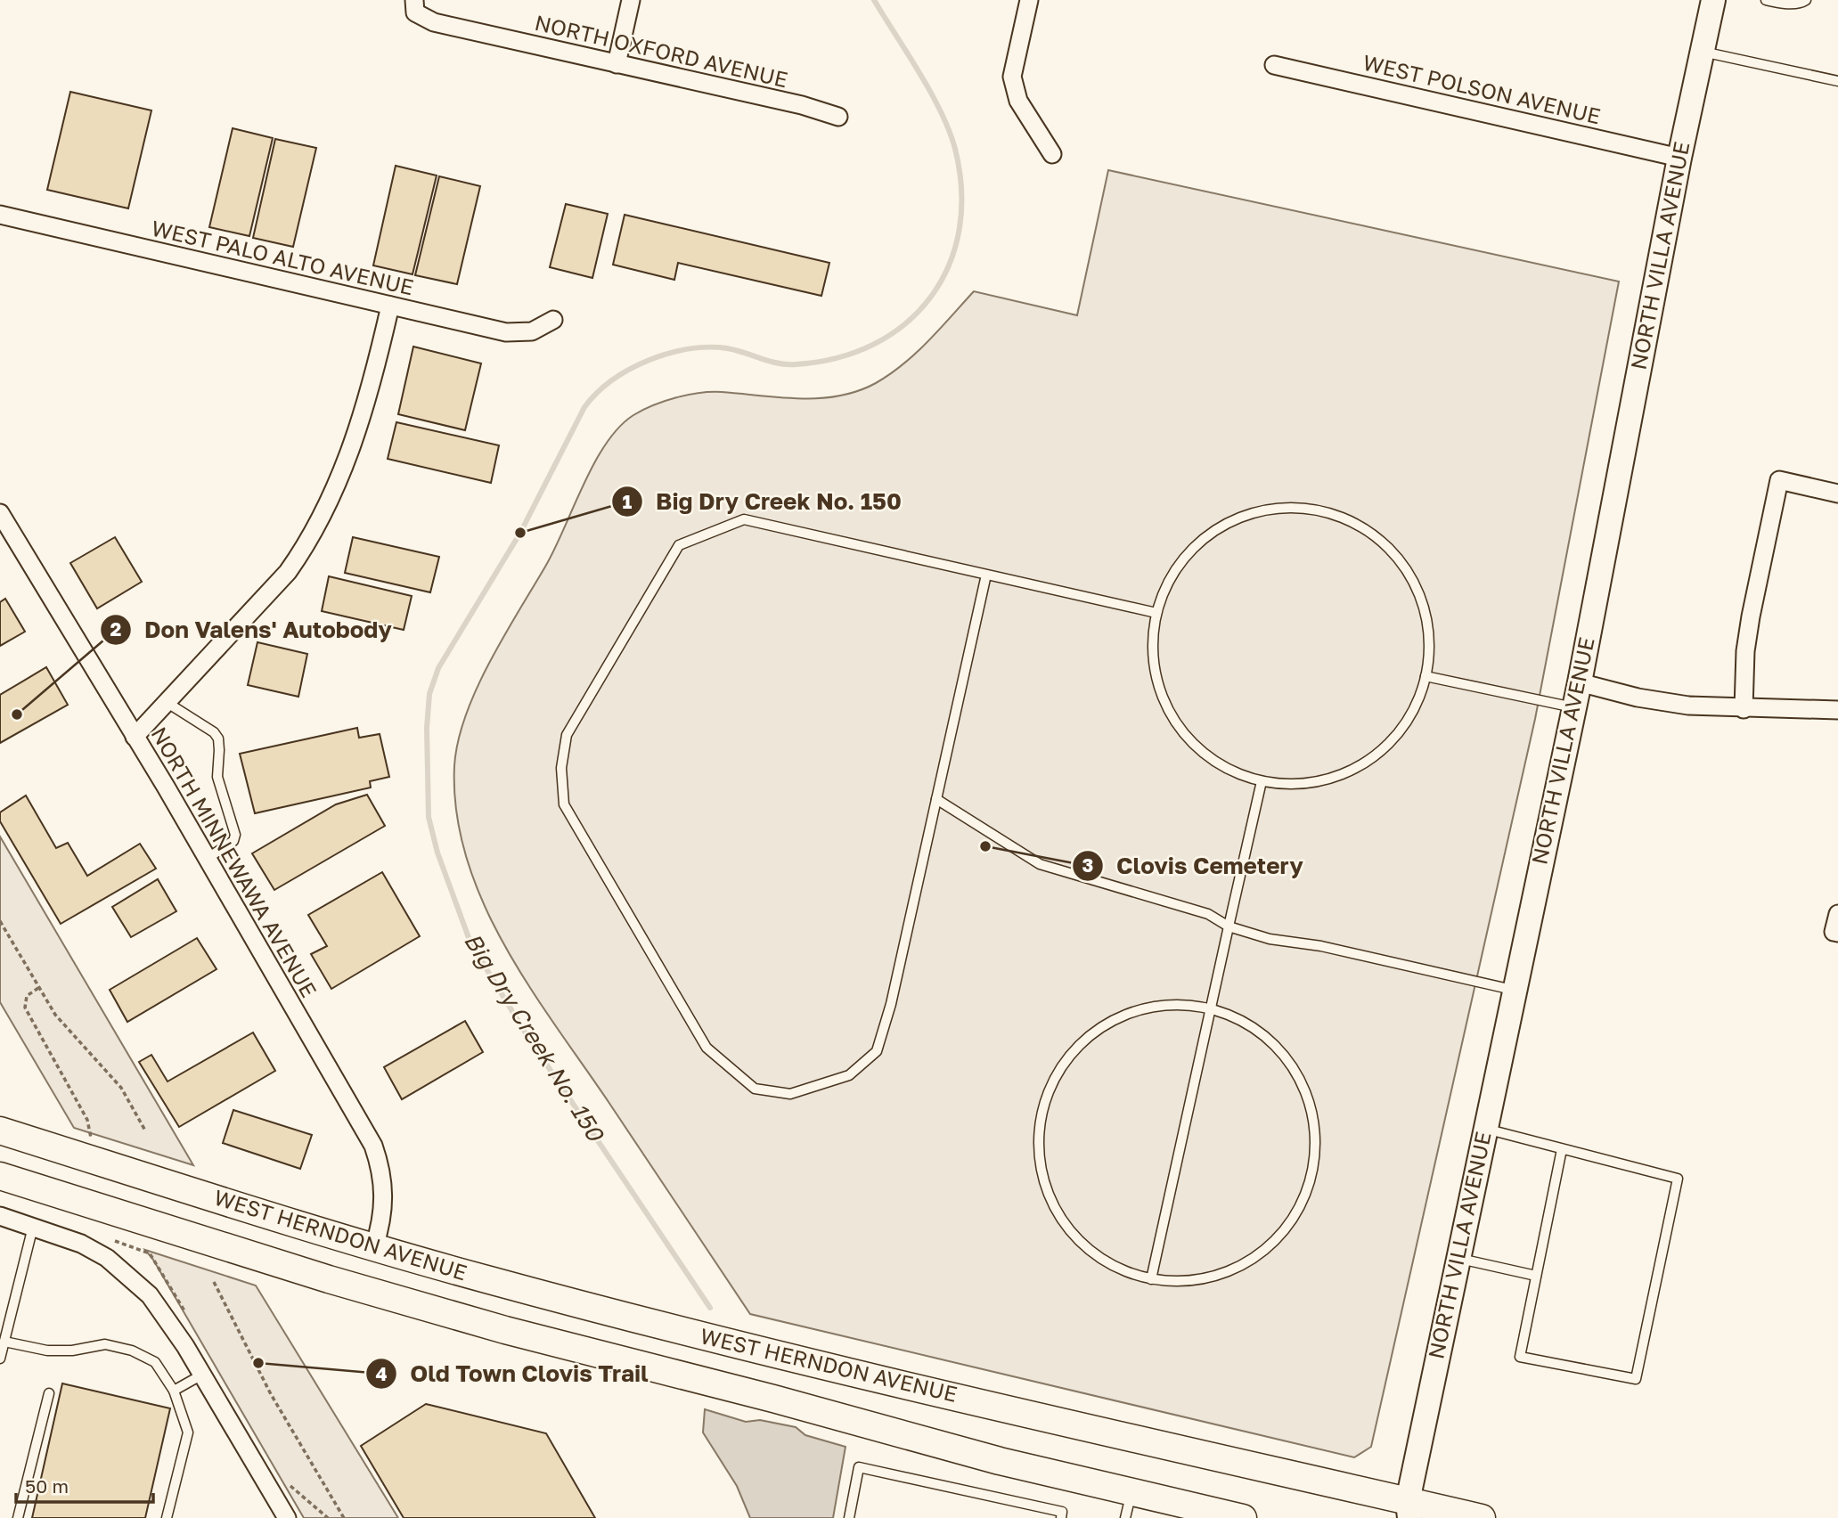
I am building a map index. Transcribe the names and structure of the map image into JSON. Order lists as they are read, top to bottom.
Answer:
{
  "streets": {
    "main road": ["NORTH VILLA AVENUE", "WEST HERNDON AVENUE"],
    "street": [
      "NORTH OXFORD AVENUE",
      "WEST POLSON AVENUE",
      "WEST PALO ALTO AVENUE",
      "NORTH MINNEWAWA AVENUE"
    ]
  },
  "crossings": [
    ["WEST POLSON AVENUE", "NORTH VILLA AVENUE"],
    ["NORTH VILLA AVENUE", "WEST HERNDON AVENUE"],
    ["NORTH MINNEWAWA AVENUE", "WEST HERNDON AVENUE"]
  ],
  "water": ["Big Dry Creek No. 150"],
  "places": [
    "Big Dry Creek No. 150",
    "Don Valens' Autobody",
    "Clovis Cemetery",
    "Old Town Clovis Trail"
  ],
  "scale_bar": "50 m"
}
